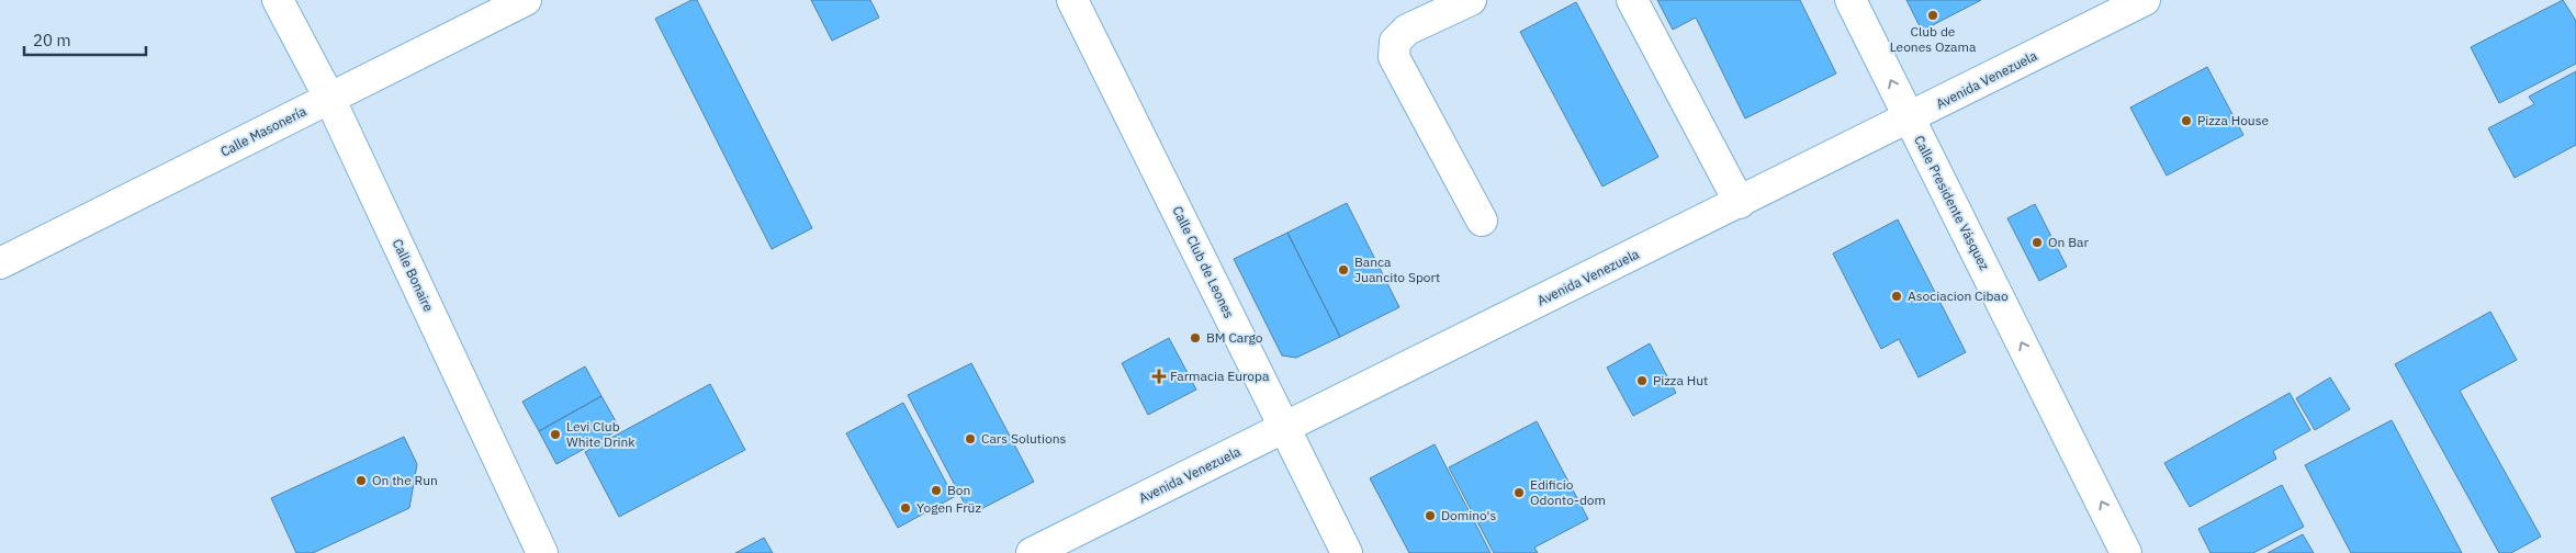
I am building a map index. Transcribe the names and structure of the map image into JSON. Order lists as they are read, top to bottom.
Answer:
{
  "streets": {
    "street": [
      "Avenida Venezuela",
      "Calle Masonería",
      "Calle Presidente Vásquez",
      "Calle Club de Leones",
      "Calle Bonaire"
    ]
  },
  "crossings": [
    ["Avenida Venezuela", "Calle Presidente Vásquez"],
    ["Avenida Venezuela", "Calle Club de Leones"],
    ["Calle Masonería", "Calle Bonaire"]
  ],
  "one_way": ["Calle Presidente Vásquez"],
  "places": {
    "other": [
      "Club de Leones Ozama",
      "Pizza House",
      "On Bar",
      "Banca Juancito Sport",
      "Asociacion Cibao",
      "BM Cargo",
      "Pizza Hut",
      "Levi Club White Drink",
      "Cars Solutions",
      "On the Run",
      "Bon",
      "Edificio Odonto-dom",
      "Yogen Früz",
      "Domino's"
    ],
    "health": ["Farmacia Europa"]
  },
  "scale_bar": "20 m"
}
